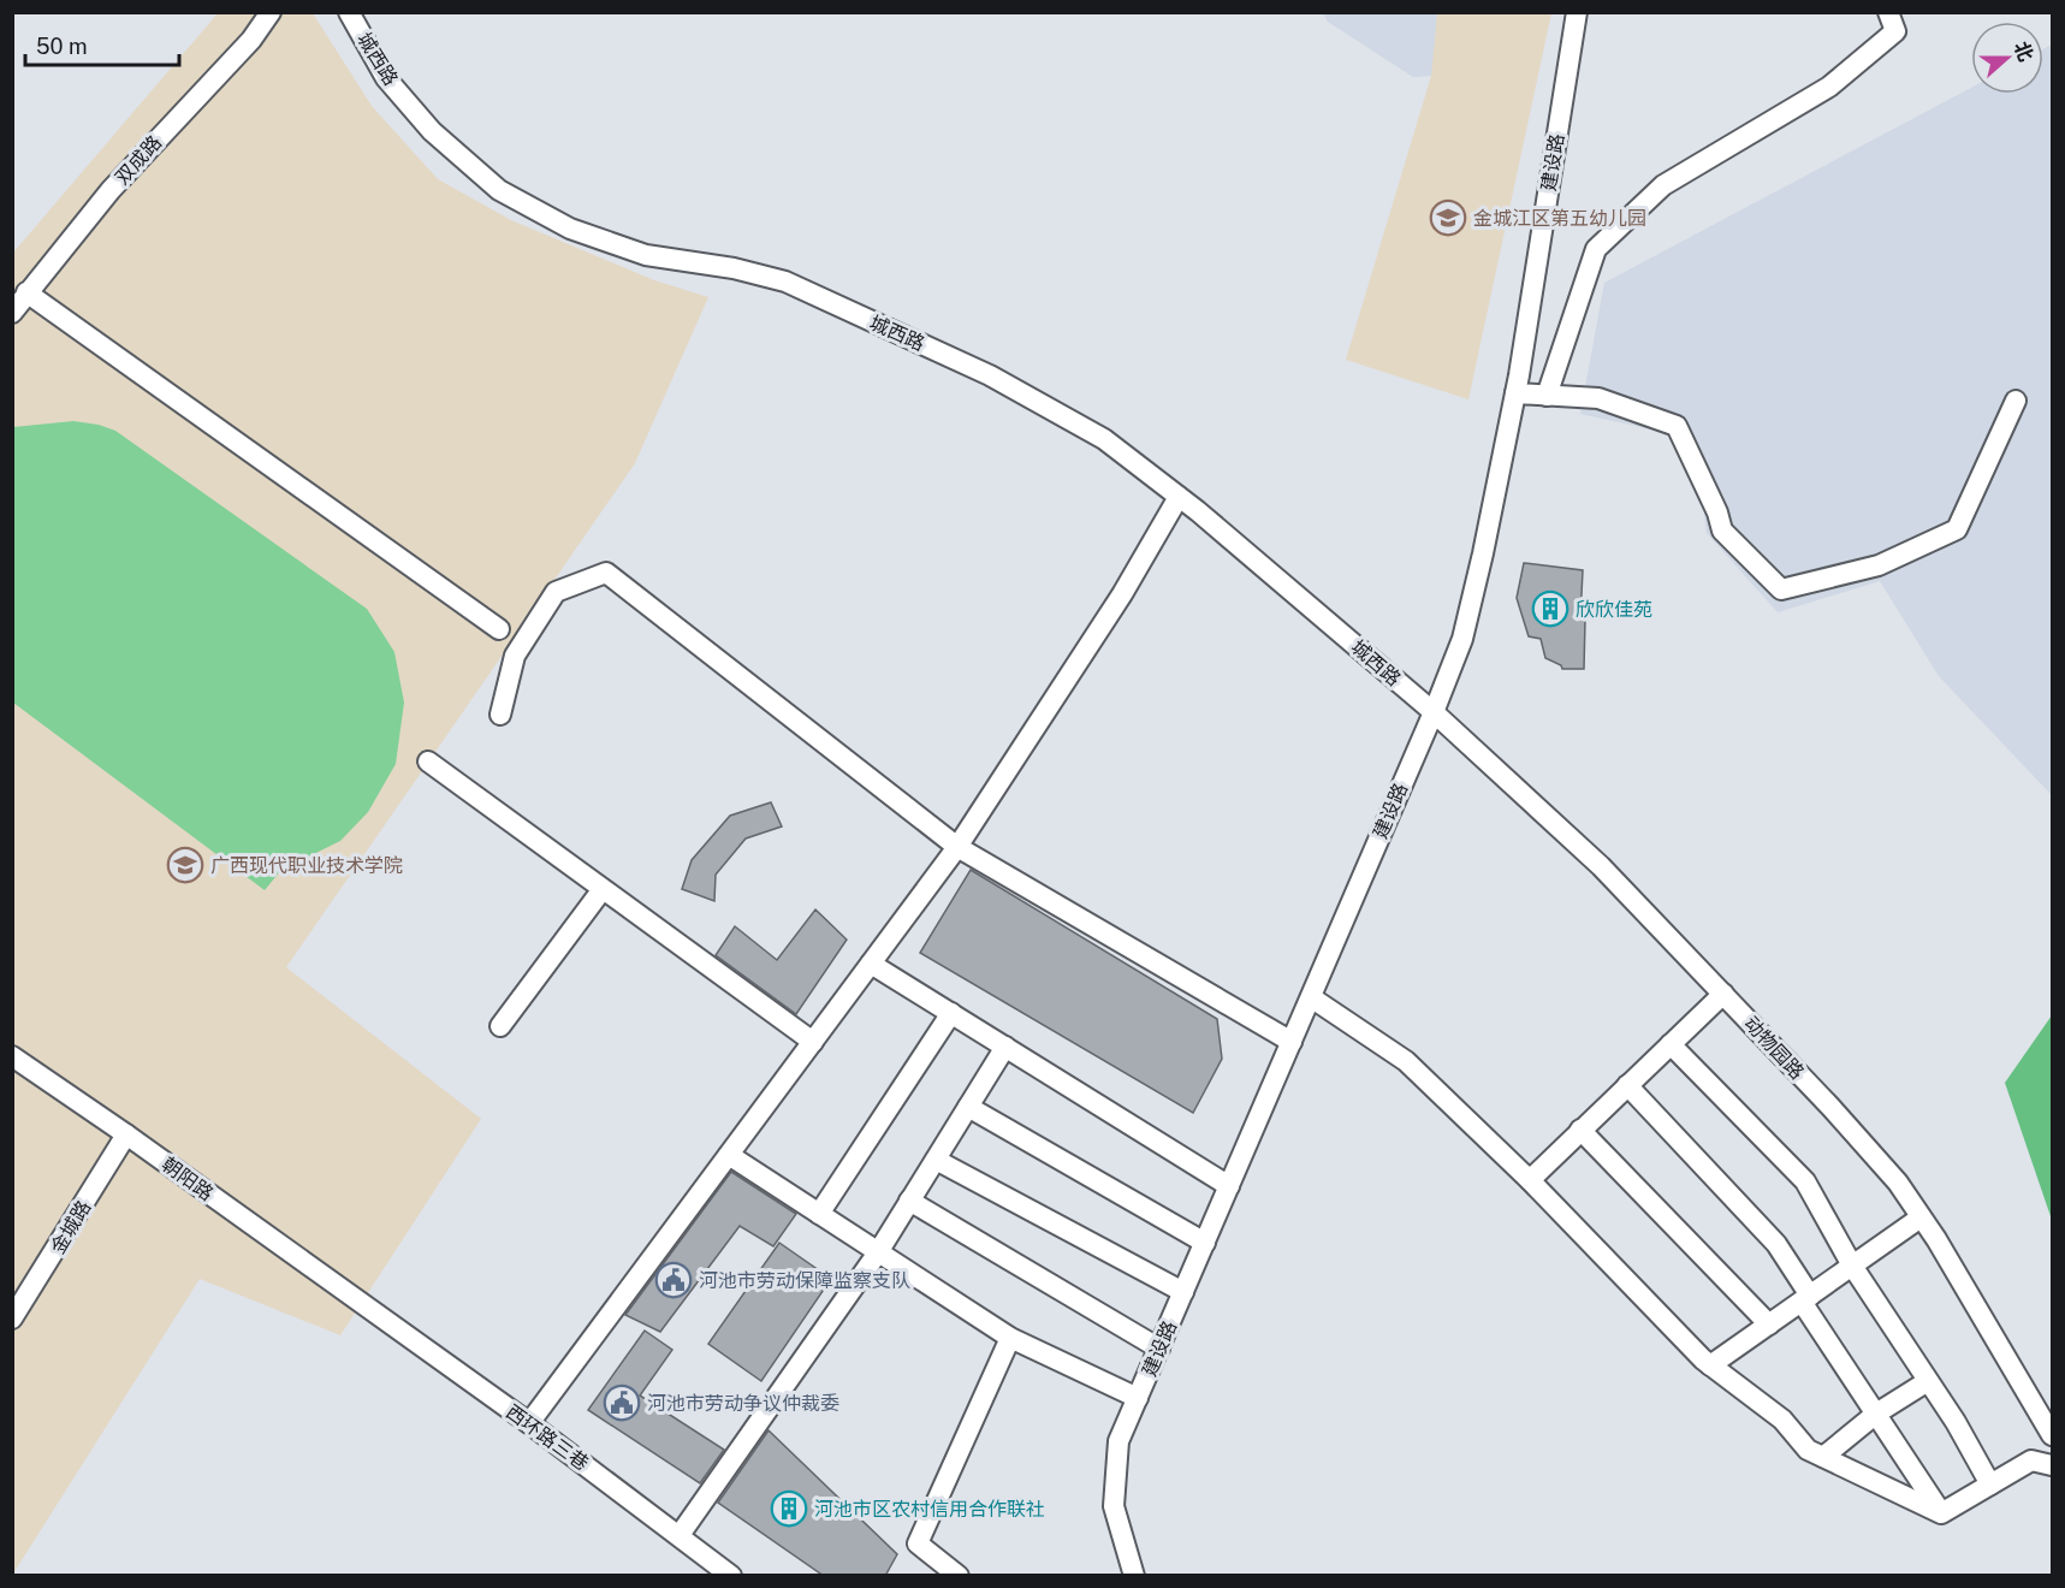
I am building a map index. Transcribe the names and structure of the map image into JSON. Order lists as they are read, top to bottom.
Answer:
{
  "streets": {
    "street": [
      "城西路",
      "双成路",
      "建设路",
      "动物园路",
      "朝阳路",
      "金城路",
      "西环路三巷"
    ]
  },
  "crossings": [
    ["城西路", "建设路"],
    ["城西路", "动物园路"],
    ["建设路", "动物园路"],
    ["朝阳路", "金城路"],
    ["朝阳路", "西环路三巷"]
  ],
  "places": {
    "school or university": ["金城江区第五幼儿园", "广西现代职业技术学院"],
    "building": ["欣欣佳苑", "河池市区农村信用合作联社"],
    "public building": ["河池市劳动保障监察支队", "河池市劳动争议仲裁委"]
  },
  "scale_bar": "50 m",
  "north": "right"
}
